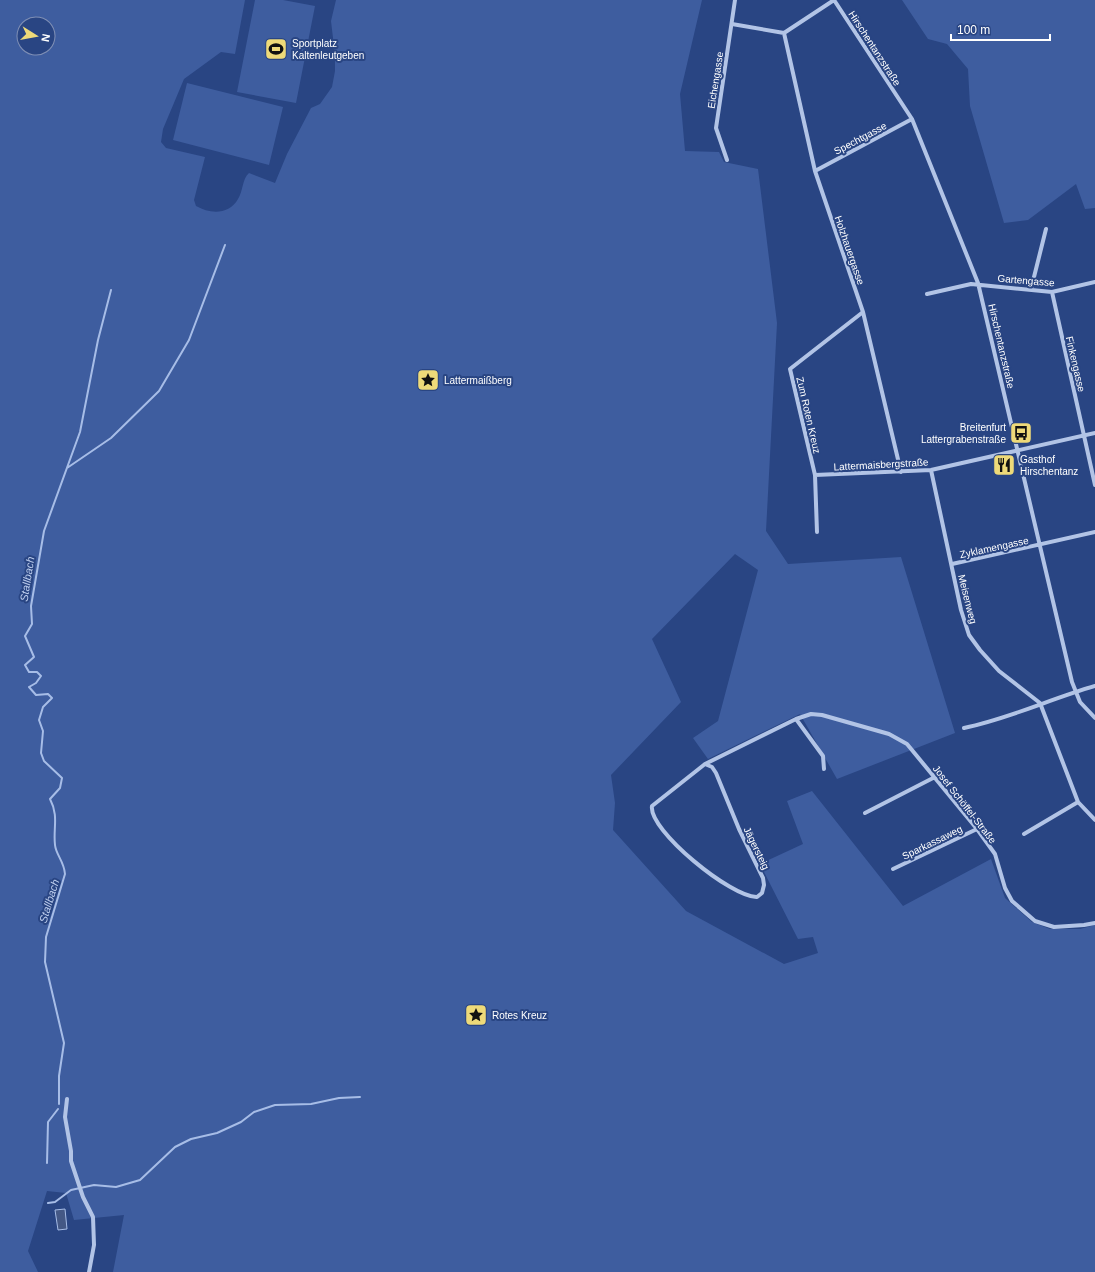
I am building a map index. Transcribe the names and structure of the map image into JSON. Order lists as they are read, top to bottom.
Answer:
{
  "streets": {
    "street": [
      "Hirschentanzstraße",
      "Eichengasse",
      "Spechtgasse",
      "Holzhauergasse",
      "Gartengasse",
      "Finkengasse",
      "Zum Roten Kreuz",
      "Lattermaisbergstraße",
      "Zyklamengasse",
      "Meisenweg",
      "Josef Schöffel-Straße",
      "Sparkassaweg",
      "Jägersteig"
    ]
  },
  "crossings": [
    ["Hirschentanzstraße", "Spechtgasse"],
    ["Hirschentanzstraße", "Gartengasse"],
    ["Hirschentanzstraße", "Lattermaisbergstraße"],
    ["Hirschentanzstraße", "Zyklamengasse"],
    ["Spechtgasse", "Holzhauergasse"],
    ["Holzhauergasse", "Zum Roten Kreuz"],
    ["Holzhauergasse", "Lattermaisbergstraße"],
    ["Gartengasse", "Finkengasse"],
    ["Finkengasse", "Lattermaisbergstraße"],
    ["Zum Roten Kreuz", "Lattermaisbergstraße"],
    ["Lattermaisbergstraße", "Meisenweg"],
    ["Zyklamengasse", "Meisenweg"],
    ["Josef Schöffel-Straße", "Sparkassaweg"],
    ["Josef Schöffel-Straße", "Jägersteig"]
  ],
  "water": ["Stallbach"],
  "places": {
    "sports": ["Sportplatz Kaltenleutgeben"],
    "place": ["Lattermaißberg", "Rotes Kreuz"],
    "bus stop": ["Breitenfurt Lattergrabenstraße"],
    "restaurant": ["Gasthof Hirschentanz"]
  },
  "scale_bar": "100 m",
  "north": "right"
}
